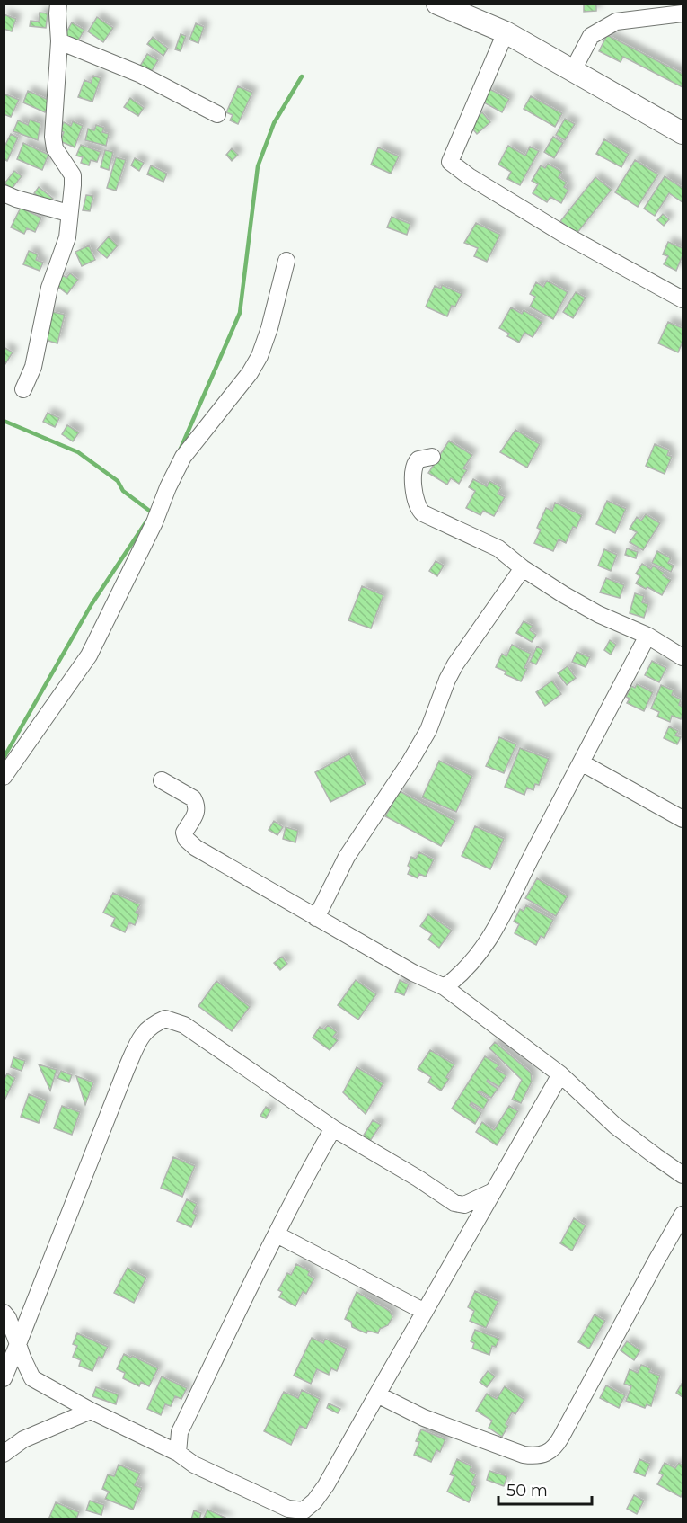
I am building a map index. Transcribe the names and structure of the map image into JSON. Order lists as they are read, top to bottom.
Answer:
{
  "scale_bar": "50 m"
}
